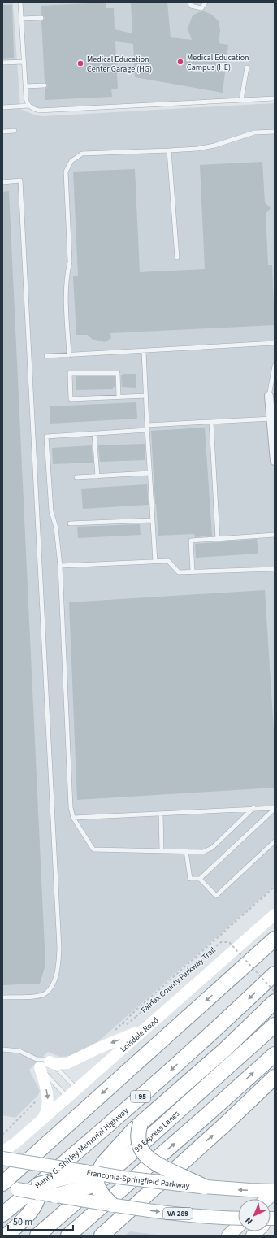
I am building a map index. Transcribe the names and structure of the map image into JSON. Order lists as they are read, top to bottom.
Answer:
{
  "streets": {
    "highway": ["I 95", "95 Express Lanes", "Henry G. Shirley Memorial Highway"],
    "main road": ["Loisdale Road", "Franconia-Springfield Parkway", "VA 289"],
    "path": ["Fairfax County Parkway Trail"]
  },
  "places": ["Medical Education Campus (HE)", "Medical Education Center Garage (HG)"],
  "scale_bar": "50 m",
  "north": "bottom left"
}
